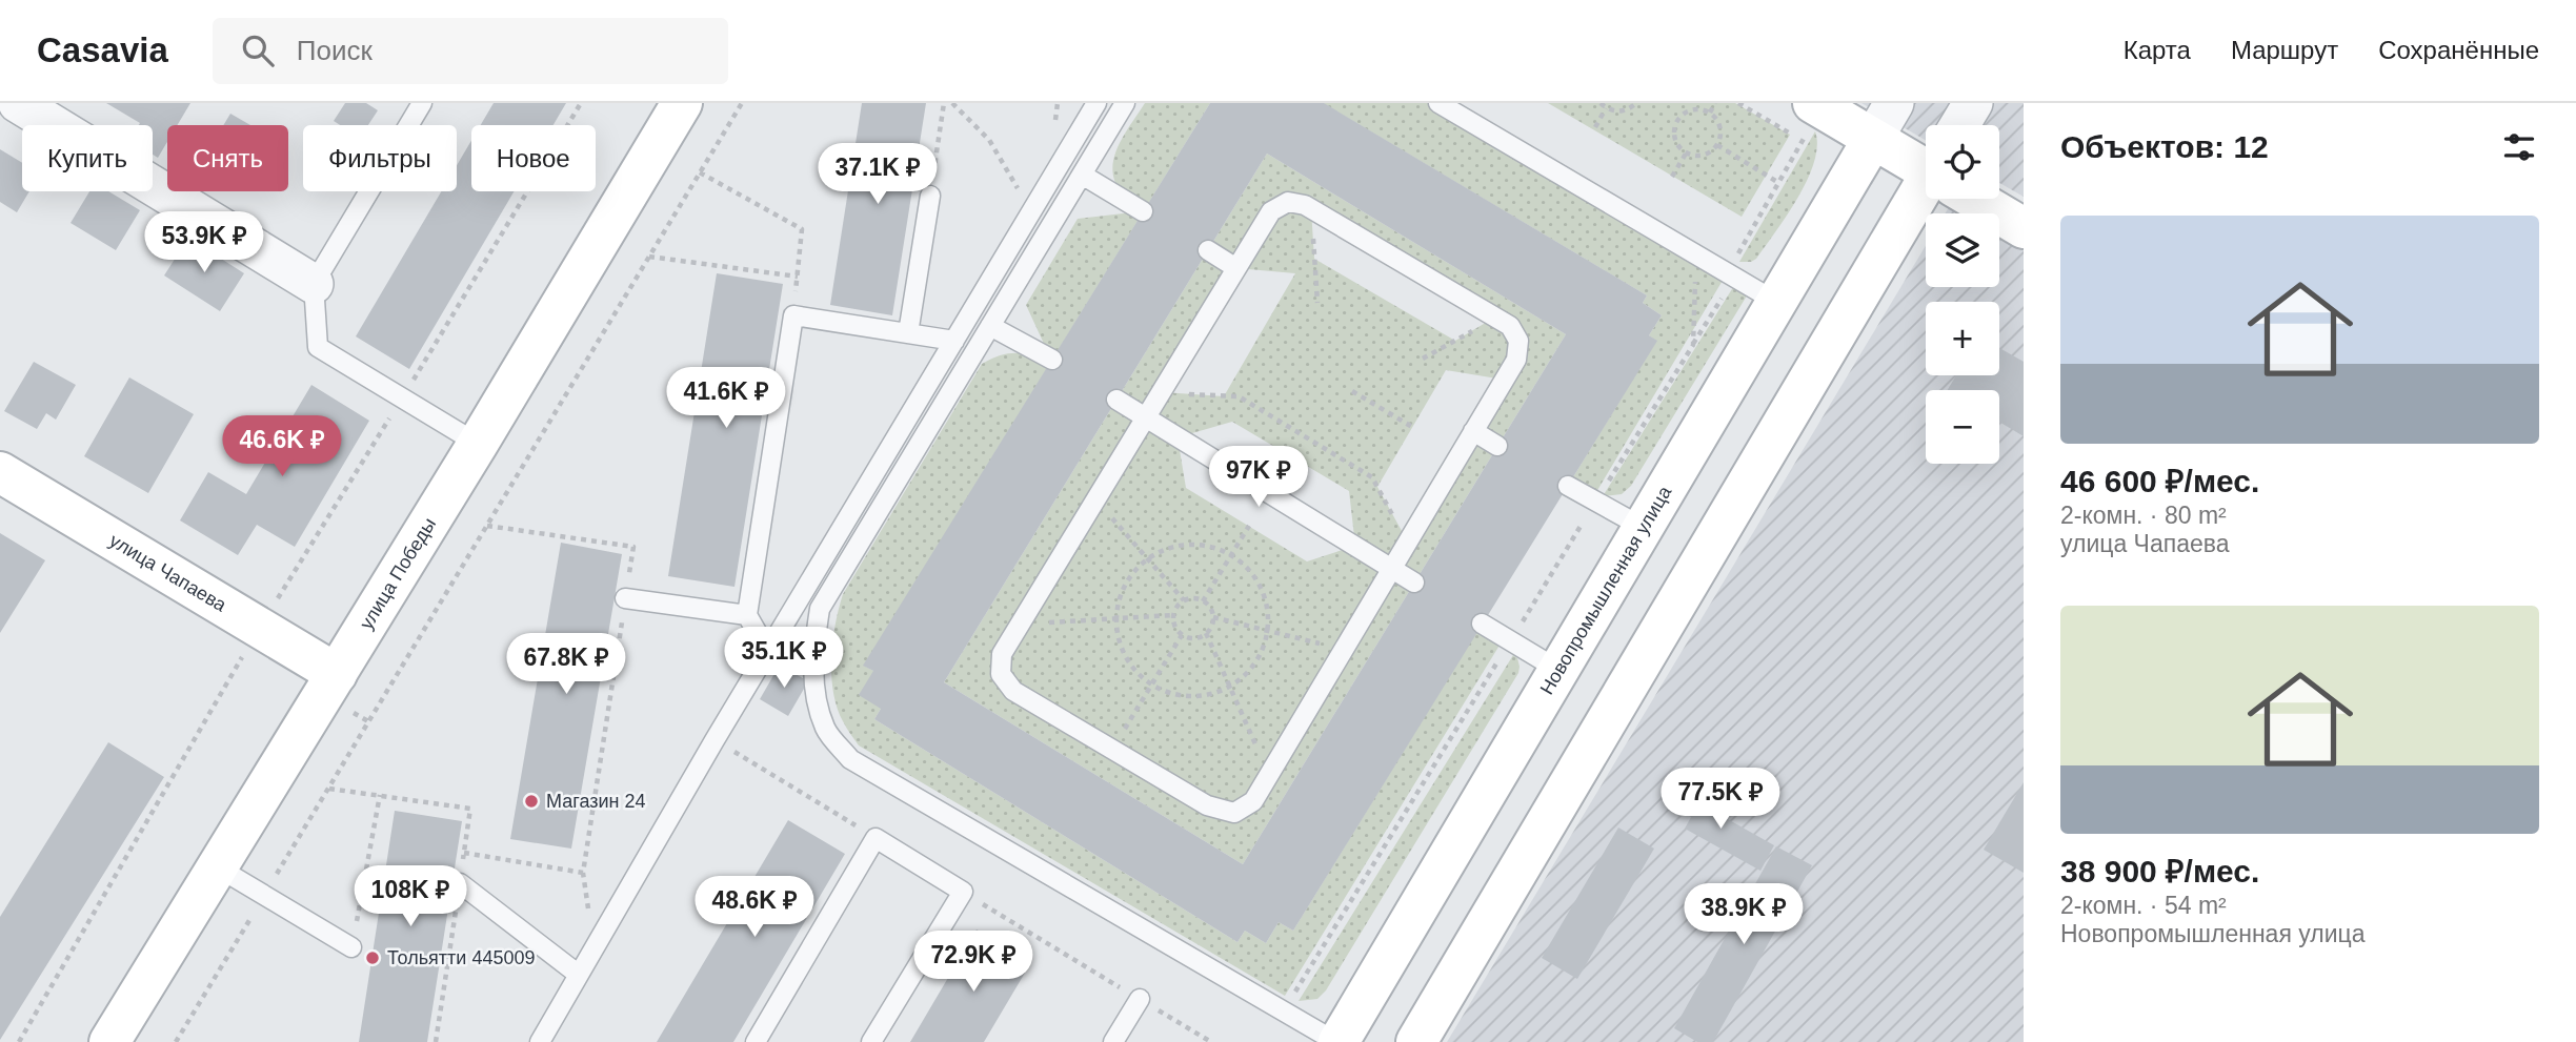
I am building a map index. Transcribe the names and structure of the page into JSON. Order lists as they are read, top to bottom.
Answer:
{
  "streets": {
    "main road": ["улица Чапаева", "улица Победы", "Новопромышленная улица"]
  },
  "crossings": [
    ["улица Чапаева", "улица Победы"]
  ],
  "places": ["Магазин 24", "Тольятти 445009"],
  "page": {
    "header": "Casavia",
    "search": "Поиск",
    "nav": ["Карта", "Маршрут", "Сохранённые"],
    "heading": "Объектов: 12",
    "map_buttons": ["+", "−"],
    "chip": [
      "Купить",
      "Снять",
      "Фильтры",
      "Новое"
    ],
    "price": [
      "37.1K ₽",
      "53.9K ₽",
      "41.6K ₽",
      "46.6K ₽",
      "97K ₽",
      "35.1K ₽",
      "67.8K ₽",
      "77.5K ₽",
      "108K ₽",
      "48.6K ₽",
      "38.9K ₽",
      "72.9K ₽"
    ],
    "list": [
      {
        "name": "46 600 ₽/мес.",
        "note": "2-комн. · 80 m² · улица Чапаева"
      },
      {
        "name": "38 900 ₽/мес.",
        "note": "2-комн. · 54 m² · Новопромышленная улица"
      }
    ]
  }
}
